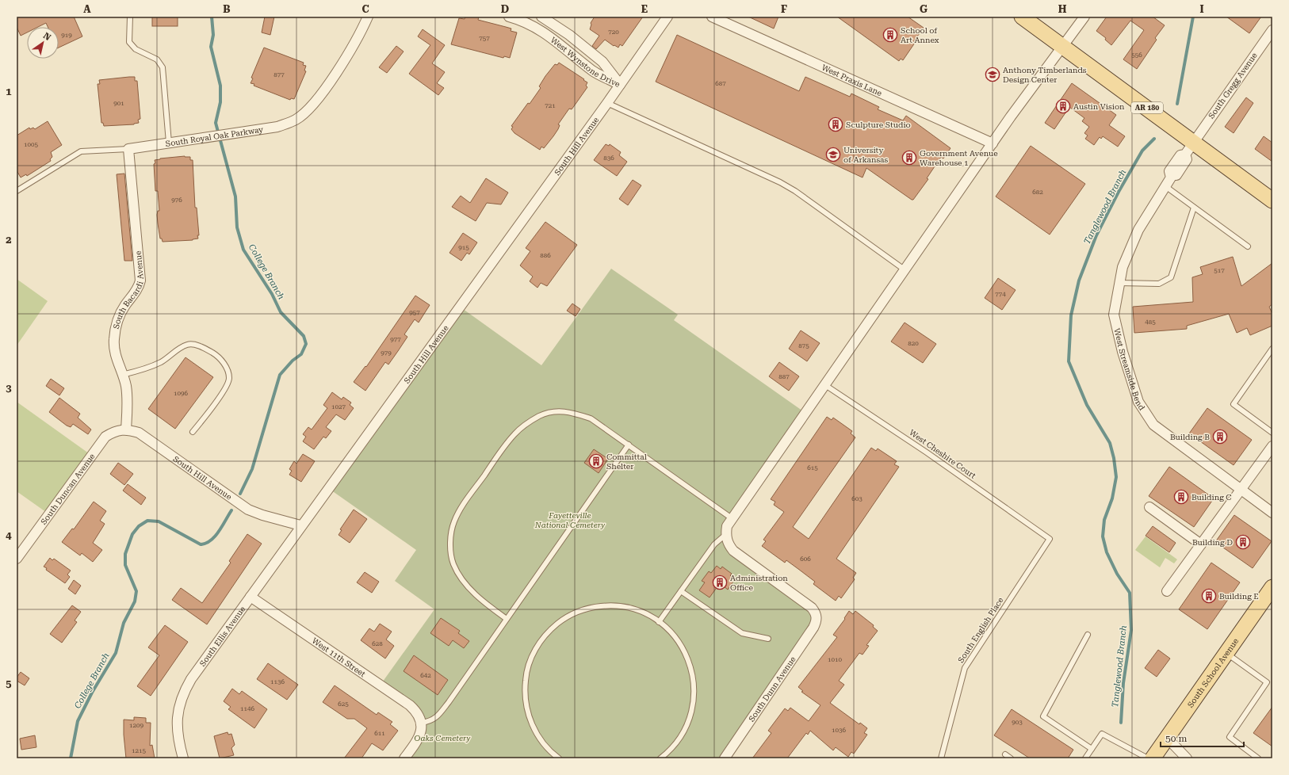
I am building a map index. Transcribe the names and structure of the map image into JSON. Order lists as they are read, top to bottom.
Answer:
{
  "streets": {
    "main road": ["AR 180", "South School Avenue"],
    "street": [
      "West Wynstone Drive",
      "West Praxis Lane",
      "South Gregg Avenue",
      "South Royal Oak Parkway",
      "South Hill Avenue",
      "South Bacardi Avenue",
      "West Streamside Bend",
      "South Duncan Avenue",
      "South Ellis Avenue",
      "West 11th Street",
      "South Dunn Avenue"
    ],
    "lane": ["West Cheshire Court", "South English Place"]
  },
  "crossings": [
    ["West Wynstone Drive", "South Hill Avenue"],
    ["South Gregg Avenue", "AR 180"],
    ["South Gregg Avenue", "West Streamside Bend"],
    ["AR 180", "West Streamside Bend"],
    ["South Royal Oak Parkway", "South Bacardi Avenue"],
    ["South Hill Avenue", "South Bacardi Avenue"],
    ["South Hill Avenue", "South Duncan Avenue"],
    ["South Hill Avenue", "South Ellis Avenue"],
    ["South Bacardi Avenue", "South Duncan Avenue"],
    ["West Cheshire Court", "South English Place"],
    ["South Ellis Avenue", "West 11th Street"]
  ],
  "water": ["Tanglewood Branch", "College Branch"],
  "parks": ["Fayetteville National Cemetery", "Oaks Cemetery"],
  "places": {
    "building": [
      "School of Art Annex",
      "Austin Vision",
      "Sculpture Studio",
      "Government Avenue Warehouse 1",
      "Building B",
      "Committal Shelter",
      "Building C",
      "Building D",
      "Administration Office",
      "Building E"
    ],
    "school or university": ["Anthony Timberlands Design Center", "University of Arkansas"]
  },
  "house_numbers": [
    "720",
    "919",
    "757",
    "556",
    "877",
    "687",
    "901",
    "721",
    "1005",
    "836",
    "682",
    "976",
    "915",
    "886",
    "517",
    "774",
    "957",
    "485",
    "977",
    "820",
    "875",
    "979",
    "887",
    "1096",
    "1027",
    "615",
    "603",
    "606",
    "628",
    "1010",
    "642",
    "1136",
    "625",
    "1146",
    "903",
    "1209",
    "1036",
    "611",
    "1215"
  ],
  "scale_bar": "50 m",
  "north": "top right",
  "grid": {
    "columns": [
      "A",
      "B",
      "C",
      "D",
      "E",
      "F",
      "G",
      "H",
      "I"
    ],
    "rows": [
      "1",
      "2",
      "3",
      "4",
      "5"
    ]
  }
}
